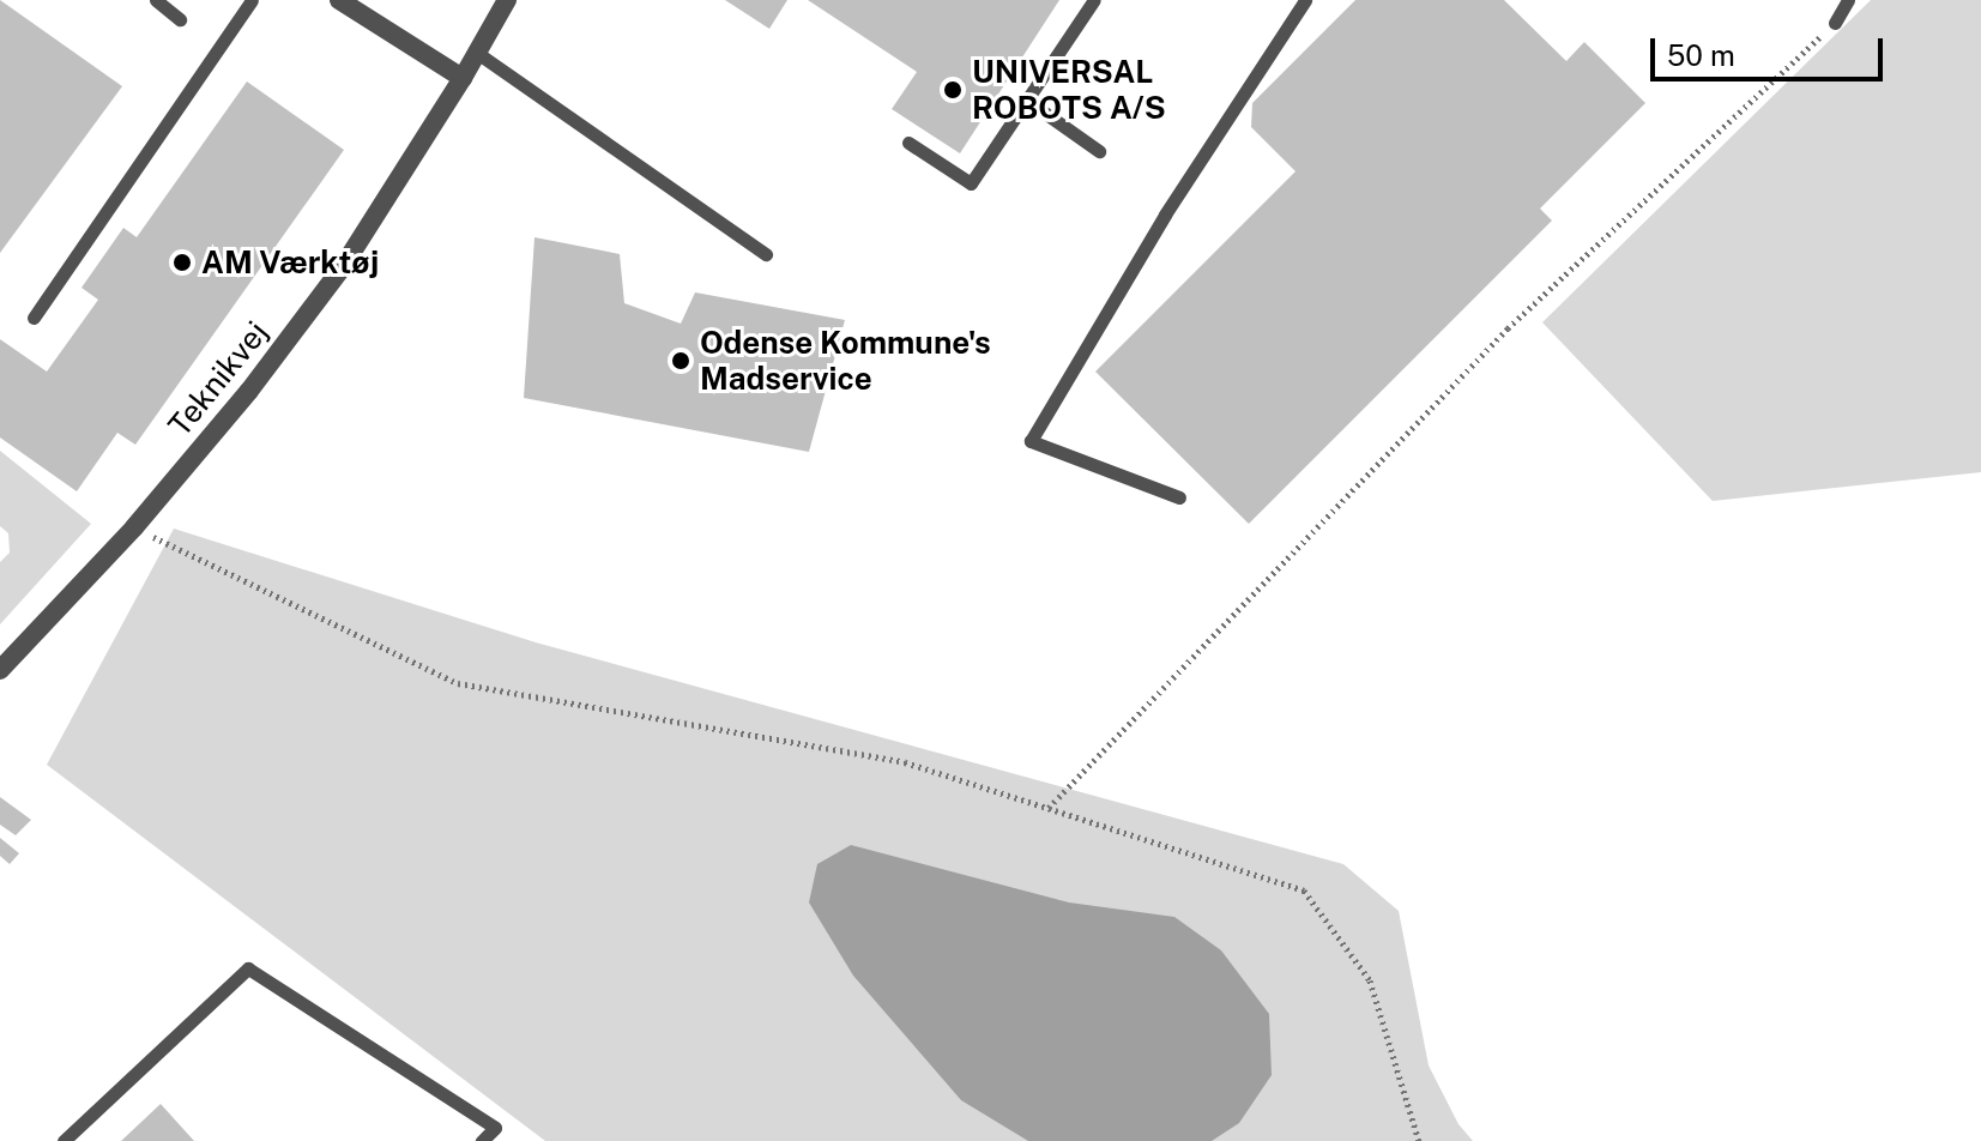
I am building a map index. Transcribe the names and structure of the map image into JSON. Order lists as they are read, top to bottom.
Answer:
{
  "streets": {
    "street": ["Teknikvej"]
  },
  "places": ["UNIVERSAL ROBOTS A/S", "AM Værktøj", "Odense Kommune's Madservice"],
  "scale_bar": "50 m"
}
